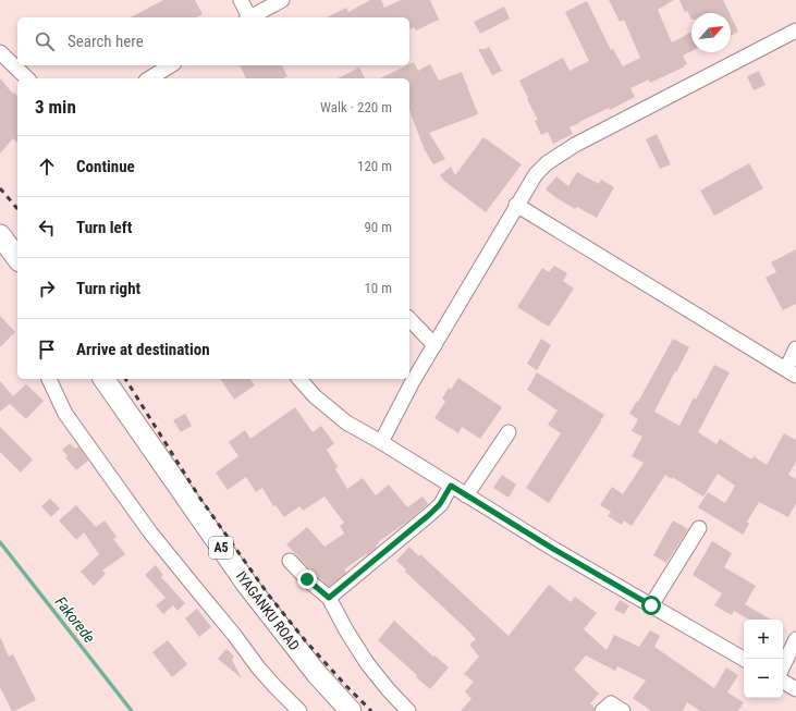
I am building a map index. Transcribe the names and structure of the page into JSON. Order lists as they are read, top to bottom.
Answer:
{
  "streets": {
    "highway": ["A5", "IYAGANKU ROAD"]
  },
  "water": ["Fakorede"],
  "north": "top right",
  "page": {
    "search": "Search here",
    "heading": ["3 min", "Walk · 220 m"],
    "list": [
      ["Continue", "120 m"],
      ["Turn left", "90 m"],
      ["Turn right", "10 m"],
      "Arrive at destination"
    ],
    "map_buttons": ["+", "−"]
  }
}
